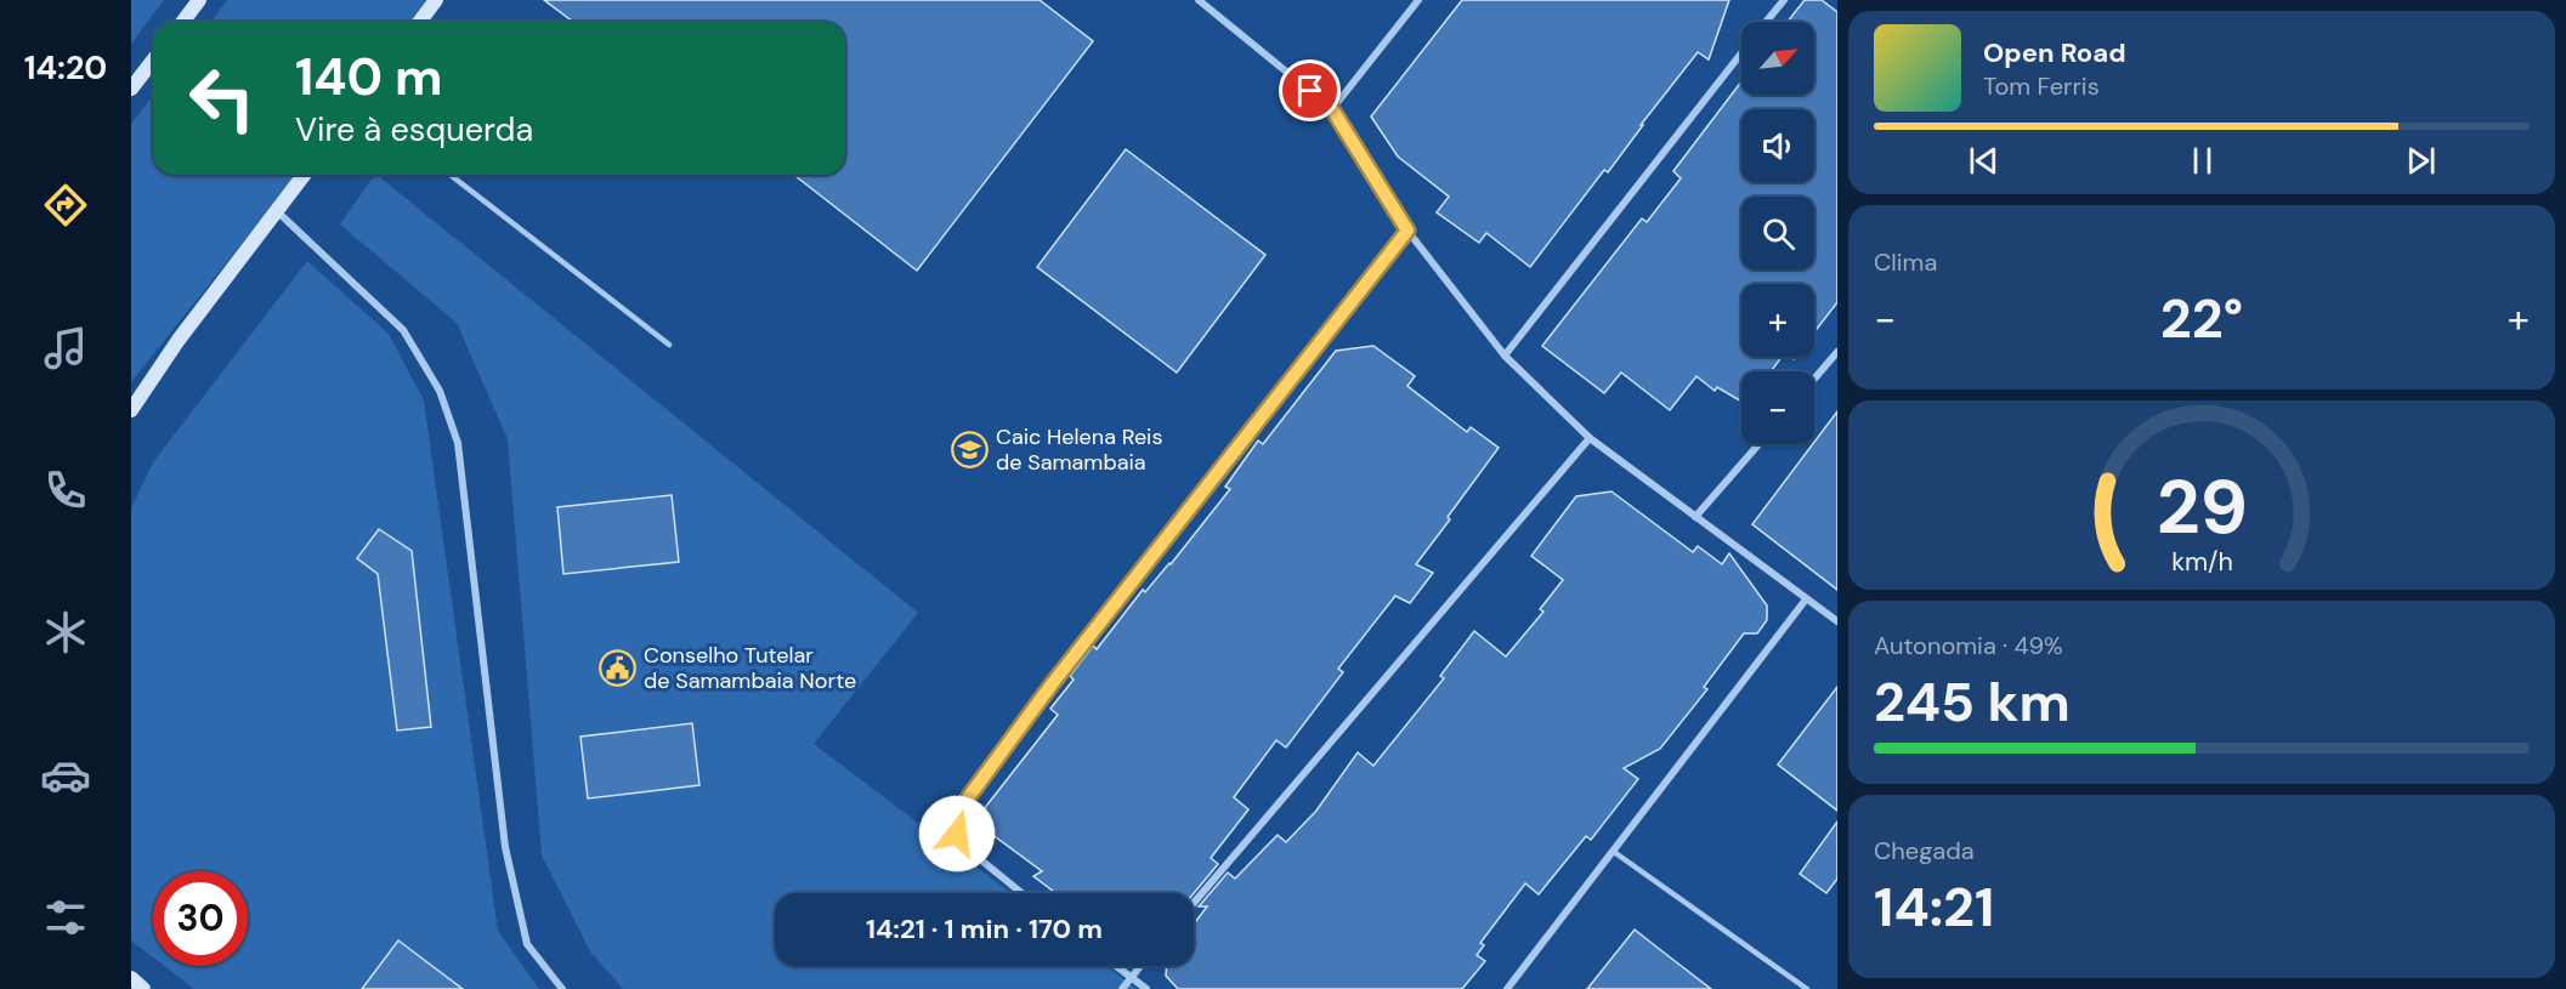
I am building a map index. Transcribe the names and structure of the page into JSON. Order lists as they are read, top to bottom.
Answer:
{
  "places": {
    "school or university": ["Caic Helena Reis de Samambaia"],
    "public building": ["Conselho Tutelar de Samambaia Norte"]
  },
  "north": "top right",
  "page": {
    "tabs": "14:20",
    "map_buttons": ["+", "−"],
    "turn": ["140 m", "Vire à esquerda"],
    "song": ["Open Road", "Tom Ferris"],
    "tile": [
      "Clima",
      ["Autonomia · 49%", "245 km"],
      ["Chegada", "14:21"]
    ],
    "heat": ["−", "22°", "+"],
    "limit": "30",
    "trip": "14:21 · 1 min · 170 m",
    "gauge": ["29", "km/h"]
  }
}
